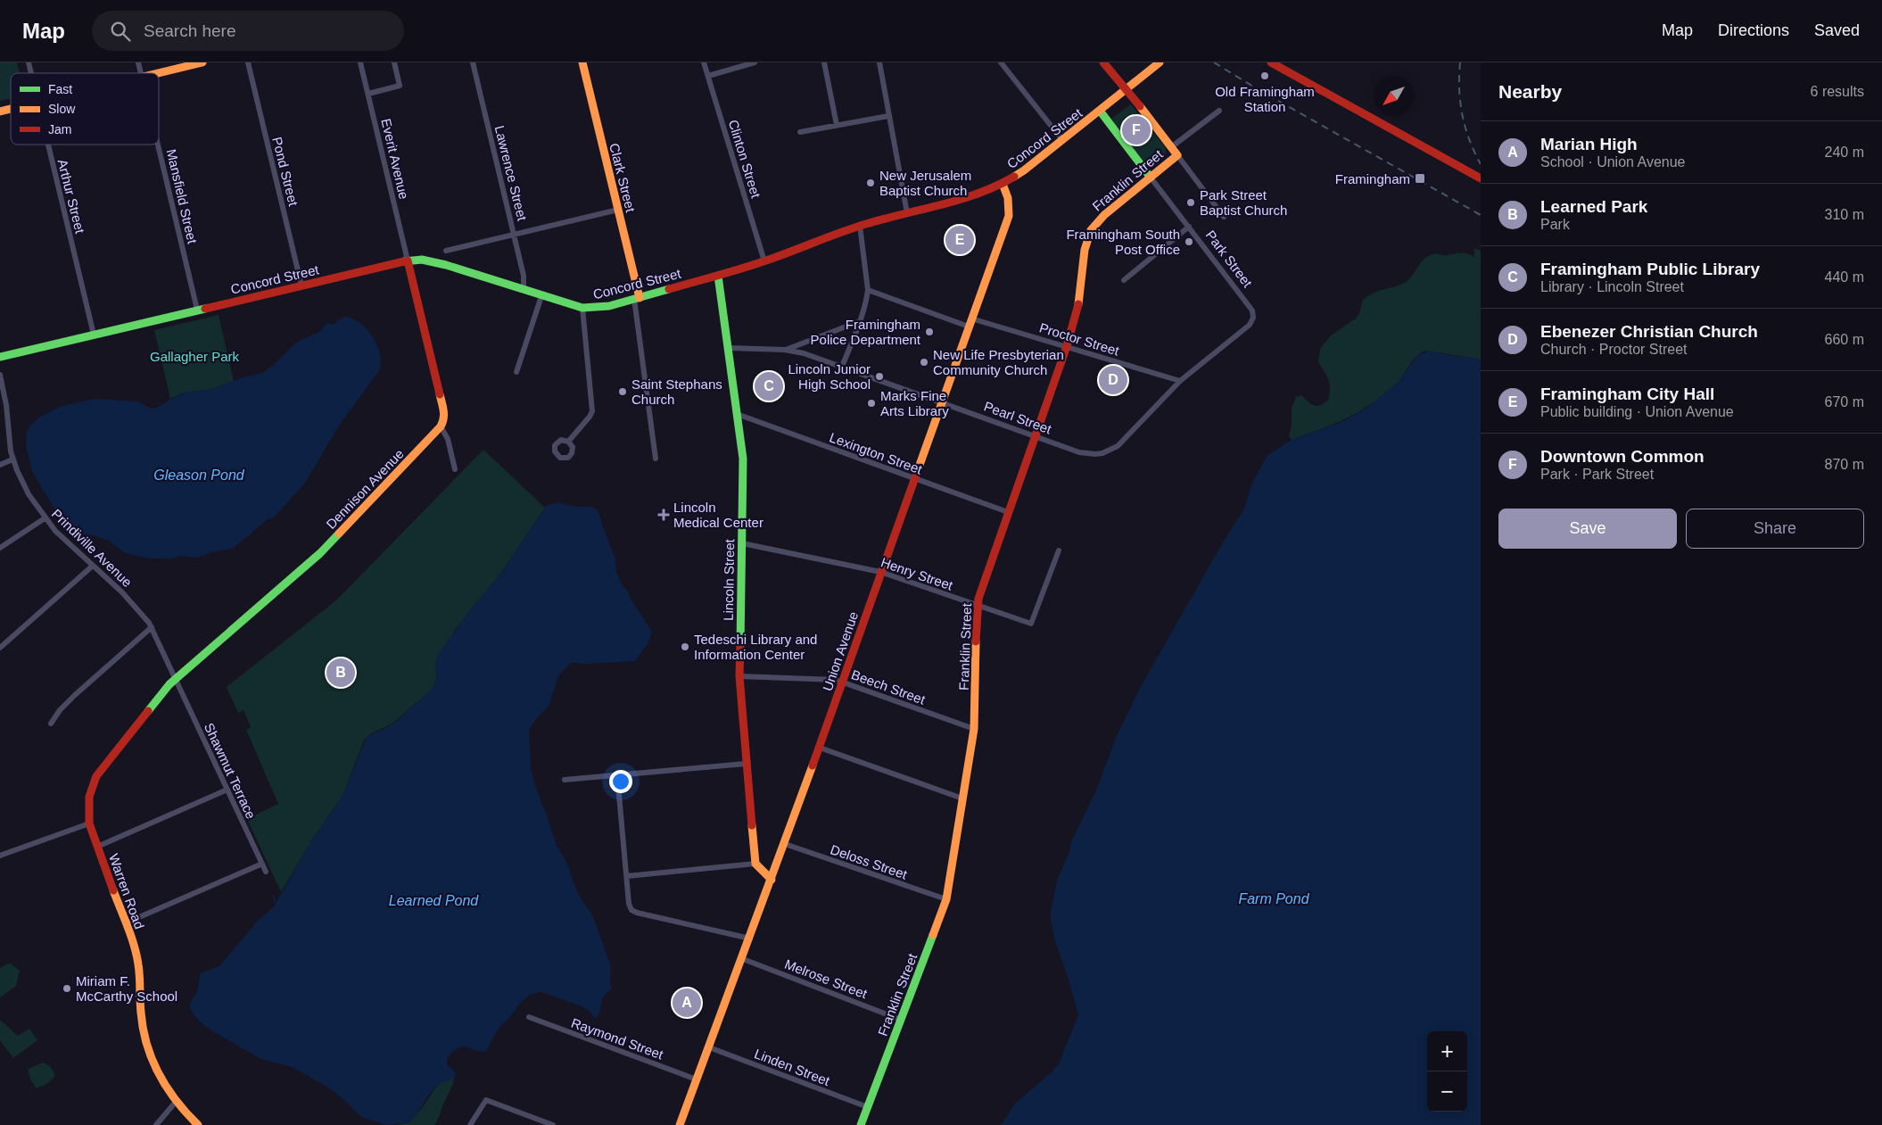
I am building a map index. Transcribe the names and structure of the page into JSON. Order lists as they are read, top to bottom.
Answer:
{
  "streets": {
    "street": [
      "Concord Street",
      "Everit Avenue",
      "Clinton Street",
      "Pond Street",
      "Lawrence Street",
      "Clark Street",
      "Franklin Street",
      "Arthur Street",
      "Mansfield Street",
      "Park Street",
      "Proctor Street",
      "Pearl Street",
      "Lexington Street",
      "Dennison Avenue",
      "Prindiville Avenue",
      "Henry Street",
      "Lincoln Street",
      "Union Avenue",
      "Beech Street",
      "Shawmut Terrace",
      "Deloss Street",
      "Warren Road",
      "Melrose Street",
      "Raymond Street",
      "Linden Street"
    ]
  },
  "crossings": [
    ["Concord Street", "Everit Avenue"],
    ["Concord Street", "Clinton Street"],
    ["Concord Street", "Pond Street"],
    ["Concord Street", "Lawrence Street"],
    ["Concord Street", "Clark Street"],
    ["Concord Street", "Arthur Street"],
    ["Concord Street", "Mansfield Street"],
    ["Concord Street", "Park Street"],
    ["Concord Street", "Lincoln Street"],
    ["Concord Street", "Union Avenue"],
    ["Franklin Street", "Park Street"],
    ["Franklin Street", "Proctor Street"],
    ["Franklin Street", "Pearl Street"],
    ["Franklin Street", "Lexington Street"],
    ["Franklin Street", "Henry Street"],
    ["Franklin Street", "Beech Street"],
    ["Franklin Street", "Deloss Street"],
    ["Franklin Street", "Melrose Street"],
    ["Franklin Street", "Linden Street"],
    ["Park Street", "Pearl Street"],
    ["Proctor Street", "Pearl Street"],
    ["Proctor Street", "Union Avenue"],
    ["Pearl Street", "Lincoln Street"],
    ["Pearl Street", "Union Avenue"],
    ["Lexington Street", "Lincoln Street"],
    ["Lexington Street", "Union Avenue"],
    ["Dennison Avenue", "Prindiville Avenue"],
    ["Dennison Avenue", "Shawmut Terrace"],
    ["Dennison Avenue", "Warren Road"],
    ["Prindiville Avenue", "Shawmut Terrace"],
    ["Prindiville Avenue", "Warren Road"],
    ["Henry Street", "Lincoln Street"],
    ["Henry Street", "Union Avenue"],
    ["Lincoln Street", "Beech Street"],
    ["Union Avenue", "Beech Street"],
    ["Union Avenue", "Deloss Street"],
    ["Union Avenue", "Melrose Street"],
    ["Union Avenue", "Raymond Street"],
    ["Union Avenue", "Linden Street"],
    ["Shawmut Terrace", "Warren Road"]
  ],
  "water": ["Gleason Pond", "Farm Pond", "Learned Pond"],
  "parks": ["Gallagher Park"],
  "places": {
    "other": [
      "Old Framingham Station",
      "New Jerusalem Baptist Church",
      "Park Street Baptist Church",
      "Framingham South Post Office",
      "Framingham Police Department",
      "New Life Presbyterian Community Church",
      "Lincoln Junior High School",
      "Saint Stephans Church",
      "Marks Fine Arts Library",
      "Tedeschi Library and Information Center",
      "Miriam F. McCarthy School"
    ],
    "transit": ["Framingham"],
    "health": ["Lincoln Medical Center"]
  },
  "legend": ["Fast", "Slow", "Jam"],
  "north": "bottom left",
  "page": {
    "header": "Map",
    "search": "Search here",
    "nav": ["Map", "Directions", "Saved"],
    "heading": ["Nearby", "6 results"],
    "pins": [
      "F",
      "E",
      "D",
      "C",
      "B",
      "A"
    ],
    "list": [
      {
        "mark": "A",
        "name": "Marian High",
        "note": "School · Union Avenue",
        "value": "240 m"
      },
      {
        "mark": "B",
        "name": "Learned Park",
        "note": "Park",
        "value": "310 m"
      },
      {
        "mark": "C",
        "name": "Framingham Public Library",
        "note": "Library · Lincoln Street",
        "value": "440 m"
      },
      {
        "mark": "D",
        "name": "Ebenezer Christian Church",
        "note": "Church · Proctor Street",
        "value": "660 m"
      },
      {
        "mark": "E",
        "name": "Framingham City Hall",
        "note": "Public building · Union Avenue",
        "value": "670 m"
      },
      {
        "mark": "F",
        "name": "Downtown Common",
        "note": "Park · Park Street",
        "value": "870 m"
      }
    ],
    "buttons": ["Save", "Share"],
    "map_buttons": ["+", "−"]
  }
}
